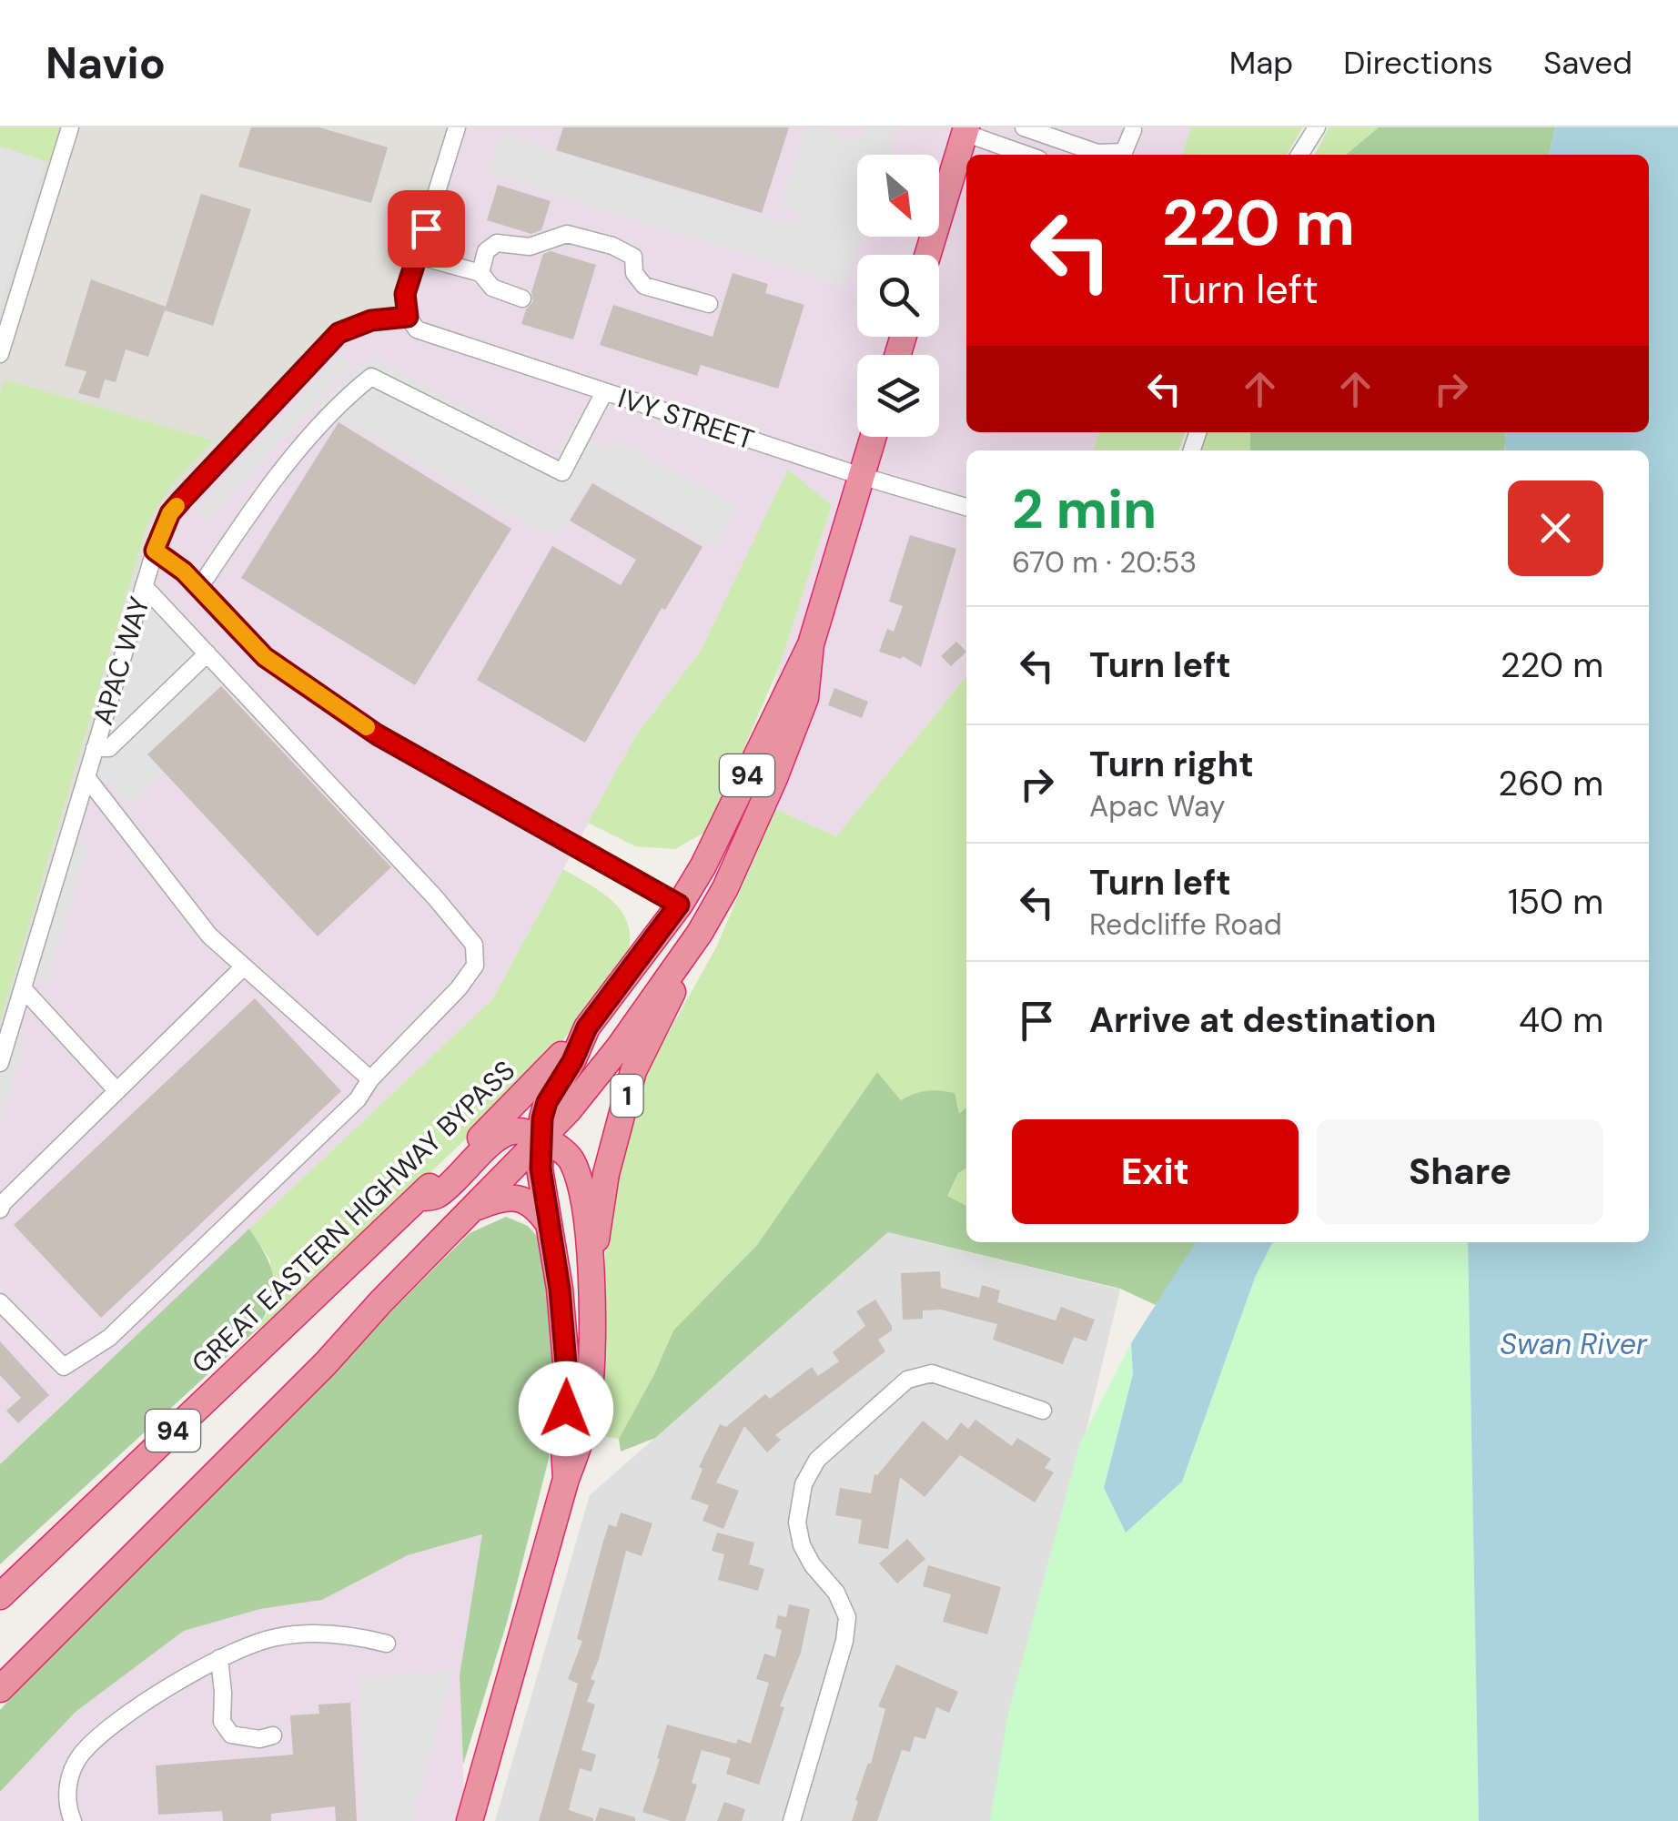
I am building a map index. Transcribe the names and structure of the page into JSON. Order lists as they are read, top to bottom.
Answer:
{
  "streets": {
    "highway": ["94", "1", "GREAT EASTERN HIGHWAY BYPASS"],
    "street": ["IVY STREET", "APAC WAY"]
  },
  "crossings": [
    ["IVY STREET", "APAC WAY"],
    ["IVY STREET", "94"],
    ["94", "1"],
    ["94", "GREAT EASTERN HIGHWAY BYPASS"],
    ["1", "GREAT EASTERN HIGHWAY BYPASS"]
  ],
  "water": ["Swan River"],
  "north": "bottom right",
  "page": {
    "header": "Navio",
    "nav": ["Map", "Directions", "Saved"],
    "turn": ["220 m", "Turn left"],
    "heading": ["2 min", "670 m · 20:53"],
    "list": [
      {
        "name": "Turn left",
        "value": "220 m"
      },
      {
        "name": "Turn right",
        "note": "Apac Way",
        "value": "260 m"
      },
      {
        "name": "Turn left",
        "note": "Redcliffe Road",
        "value": "150 m"
      },
      {
        "name": "Arrive at destination",
        "value": "40 m"
      }
    ],
    "buttons": ["Exit", "Share"]
  }
}
